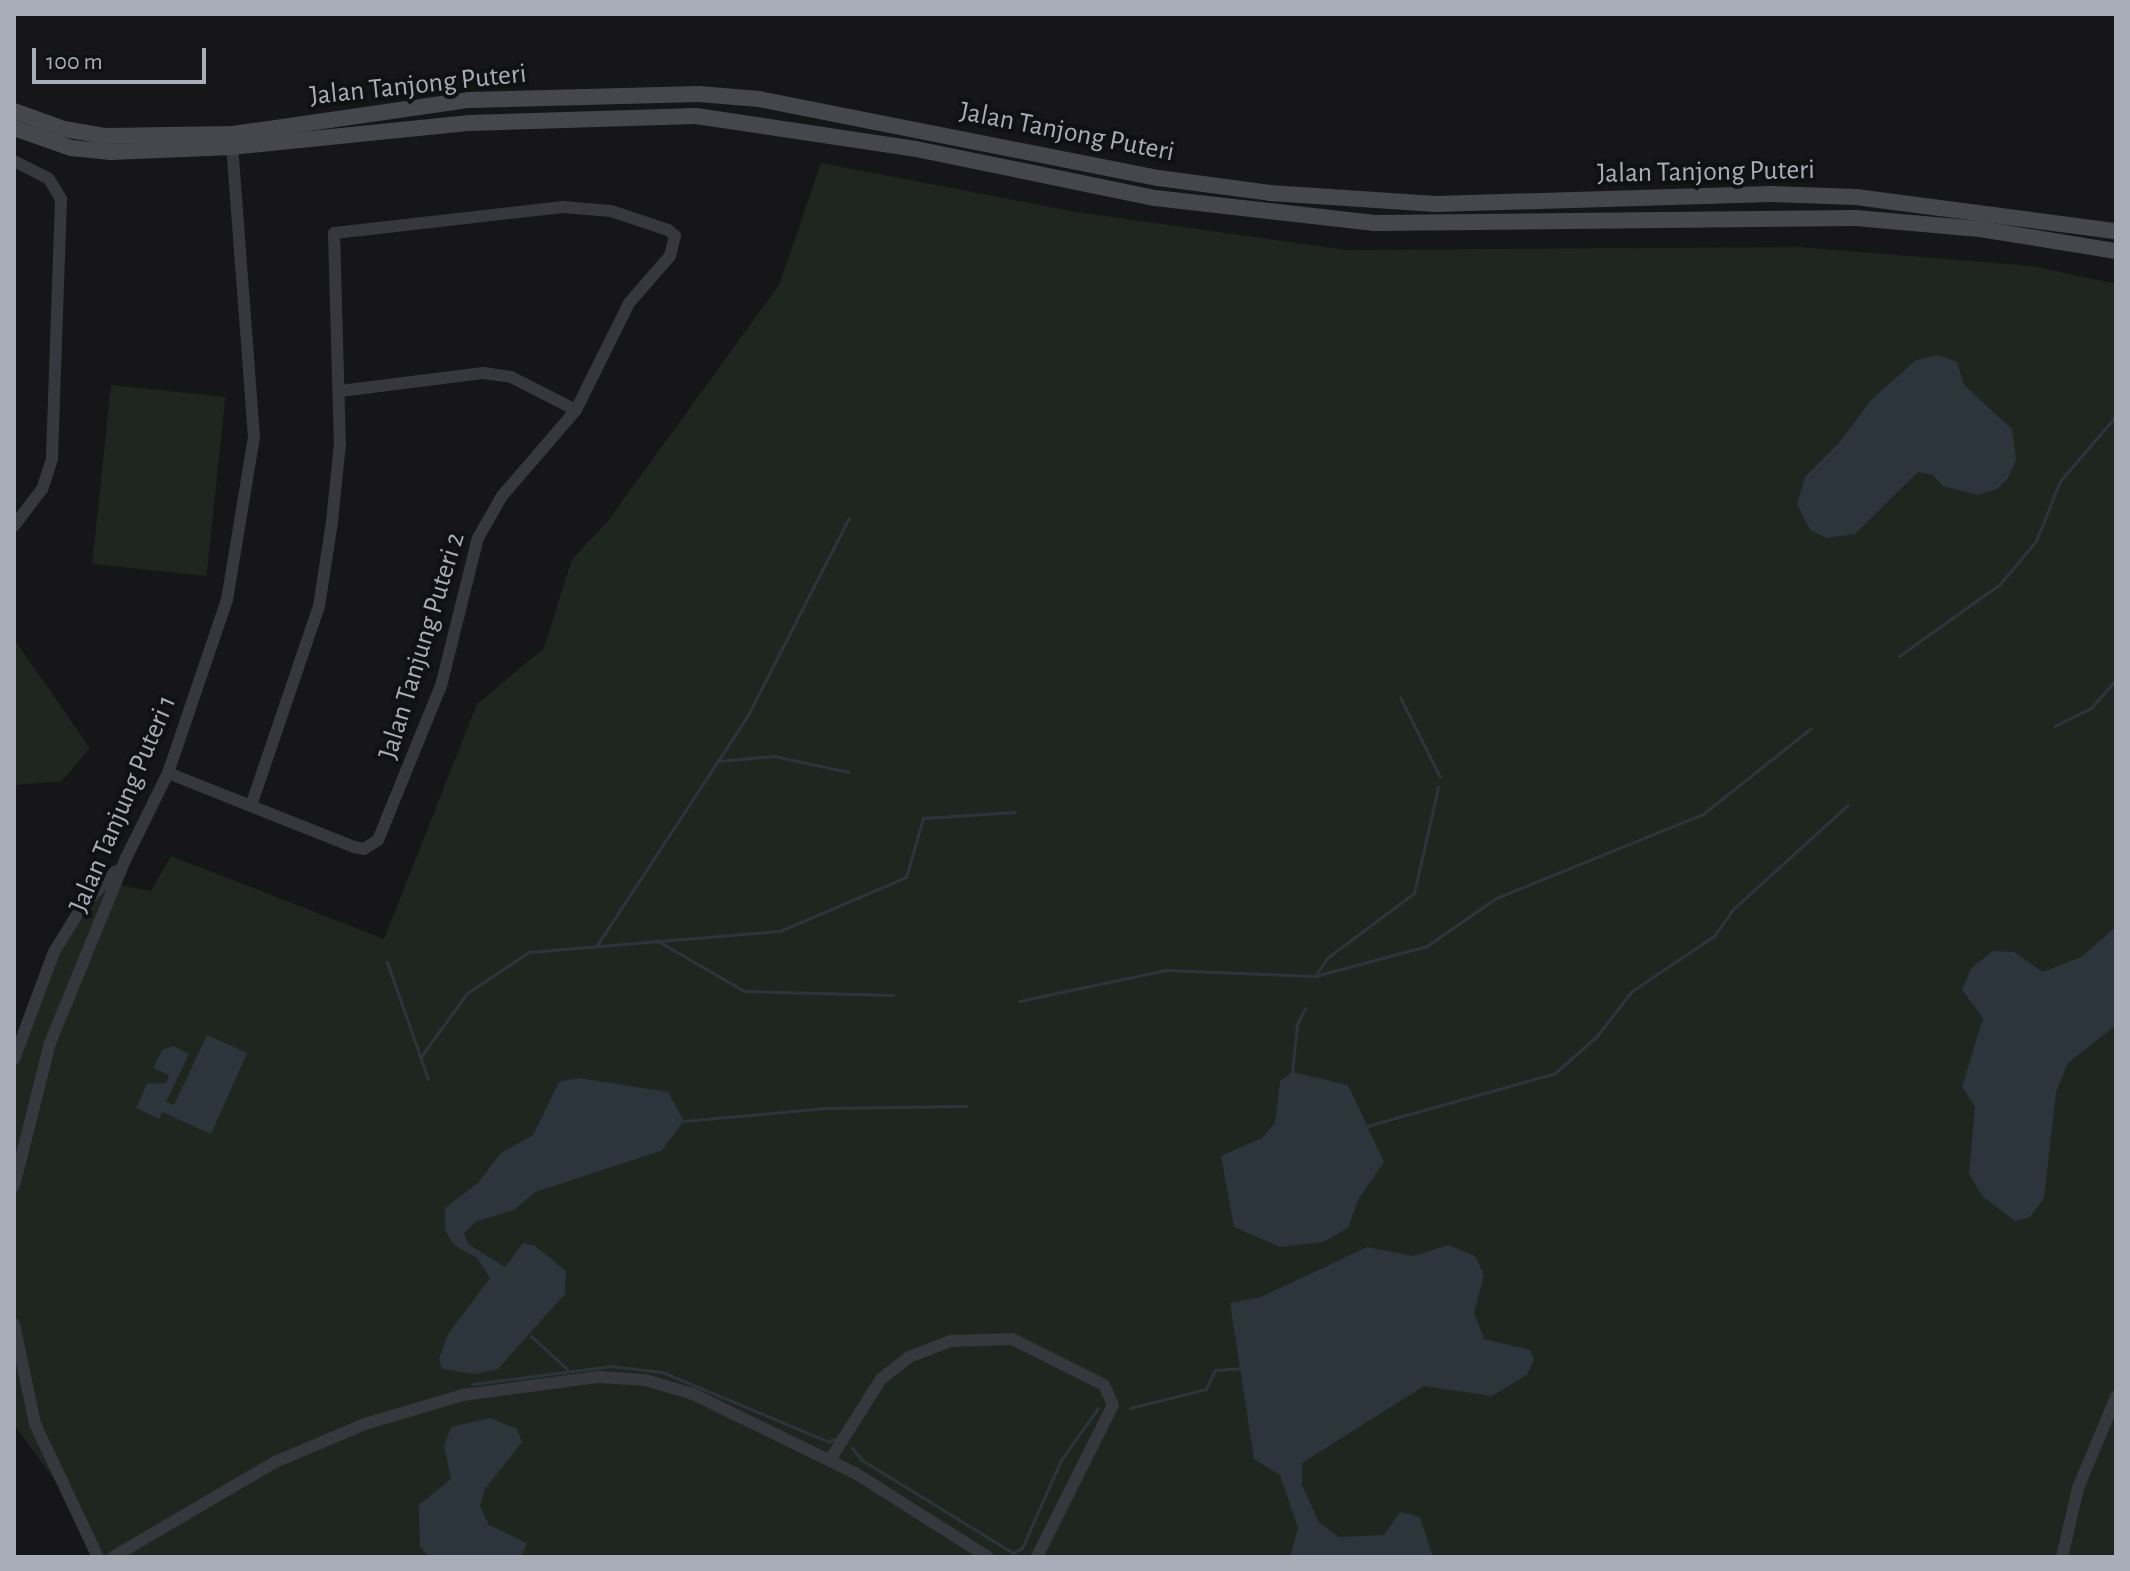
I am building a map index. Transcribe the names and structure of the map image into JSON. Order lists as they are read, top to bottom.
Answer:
{
  "streets": {
    "street": ["Jalan Tanjong Puteri", "Jalan Tanjung Puteri 2", "Jalan Tanjung Puteri 1"]
  },
  "crossings": [
    ["Jalan Tanjong Puteri", "Jalan Tanjung Puteri 1"],
    ["Jalan Tanjung Puteri 2", "Jalan Tanjung Puteri 1"]
  ],
  "scale_bar": "100 m"
}
